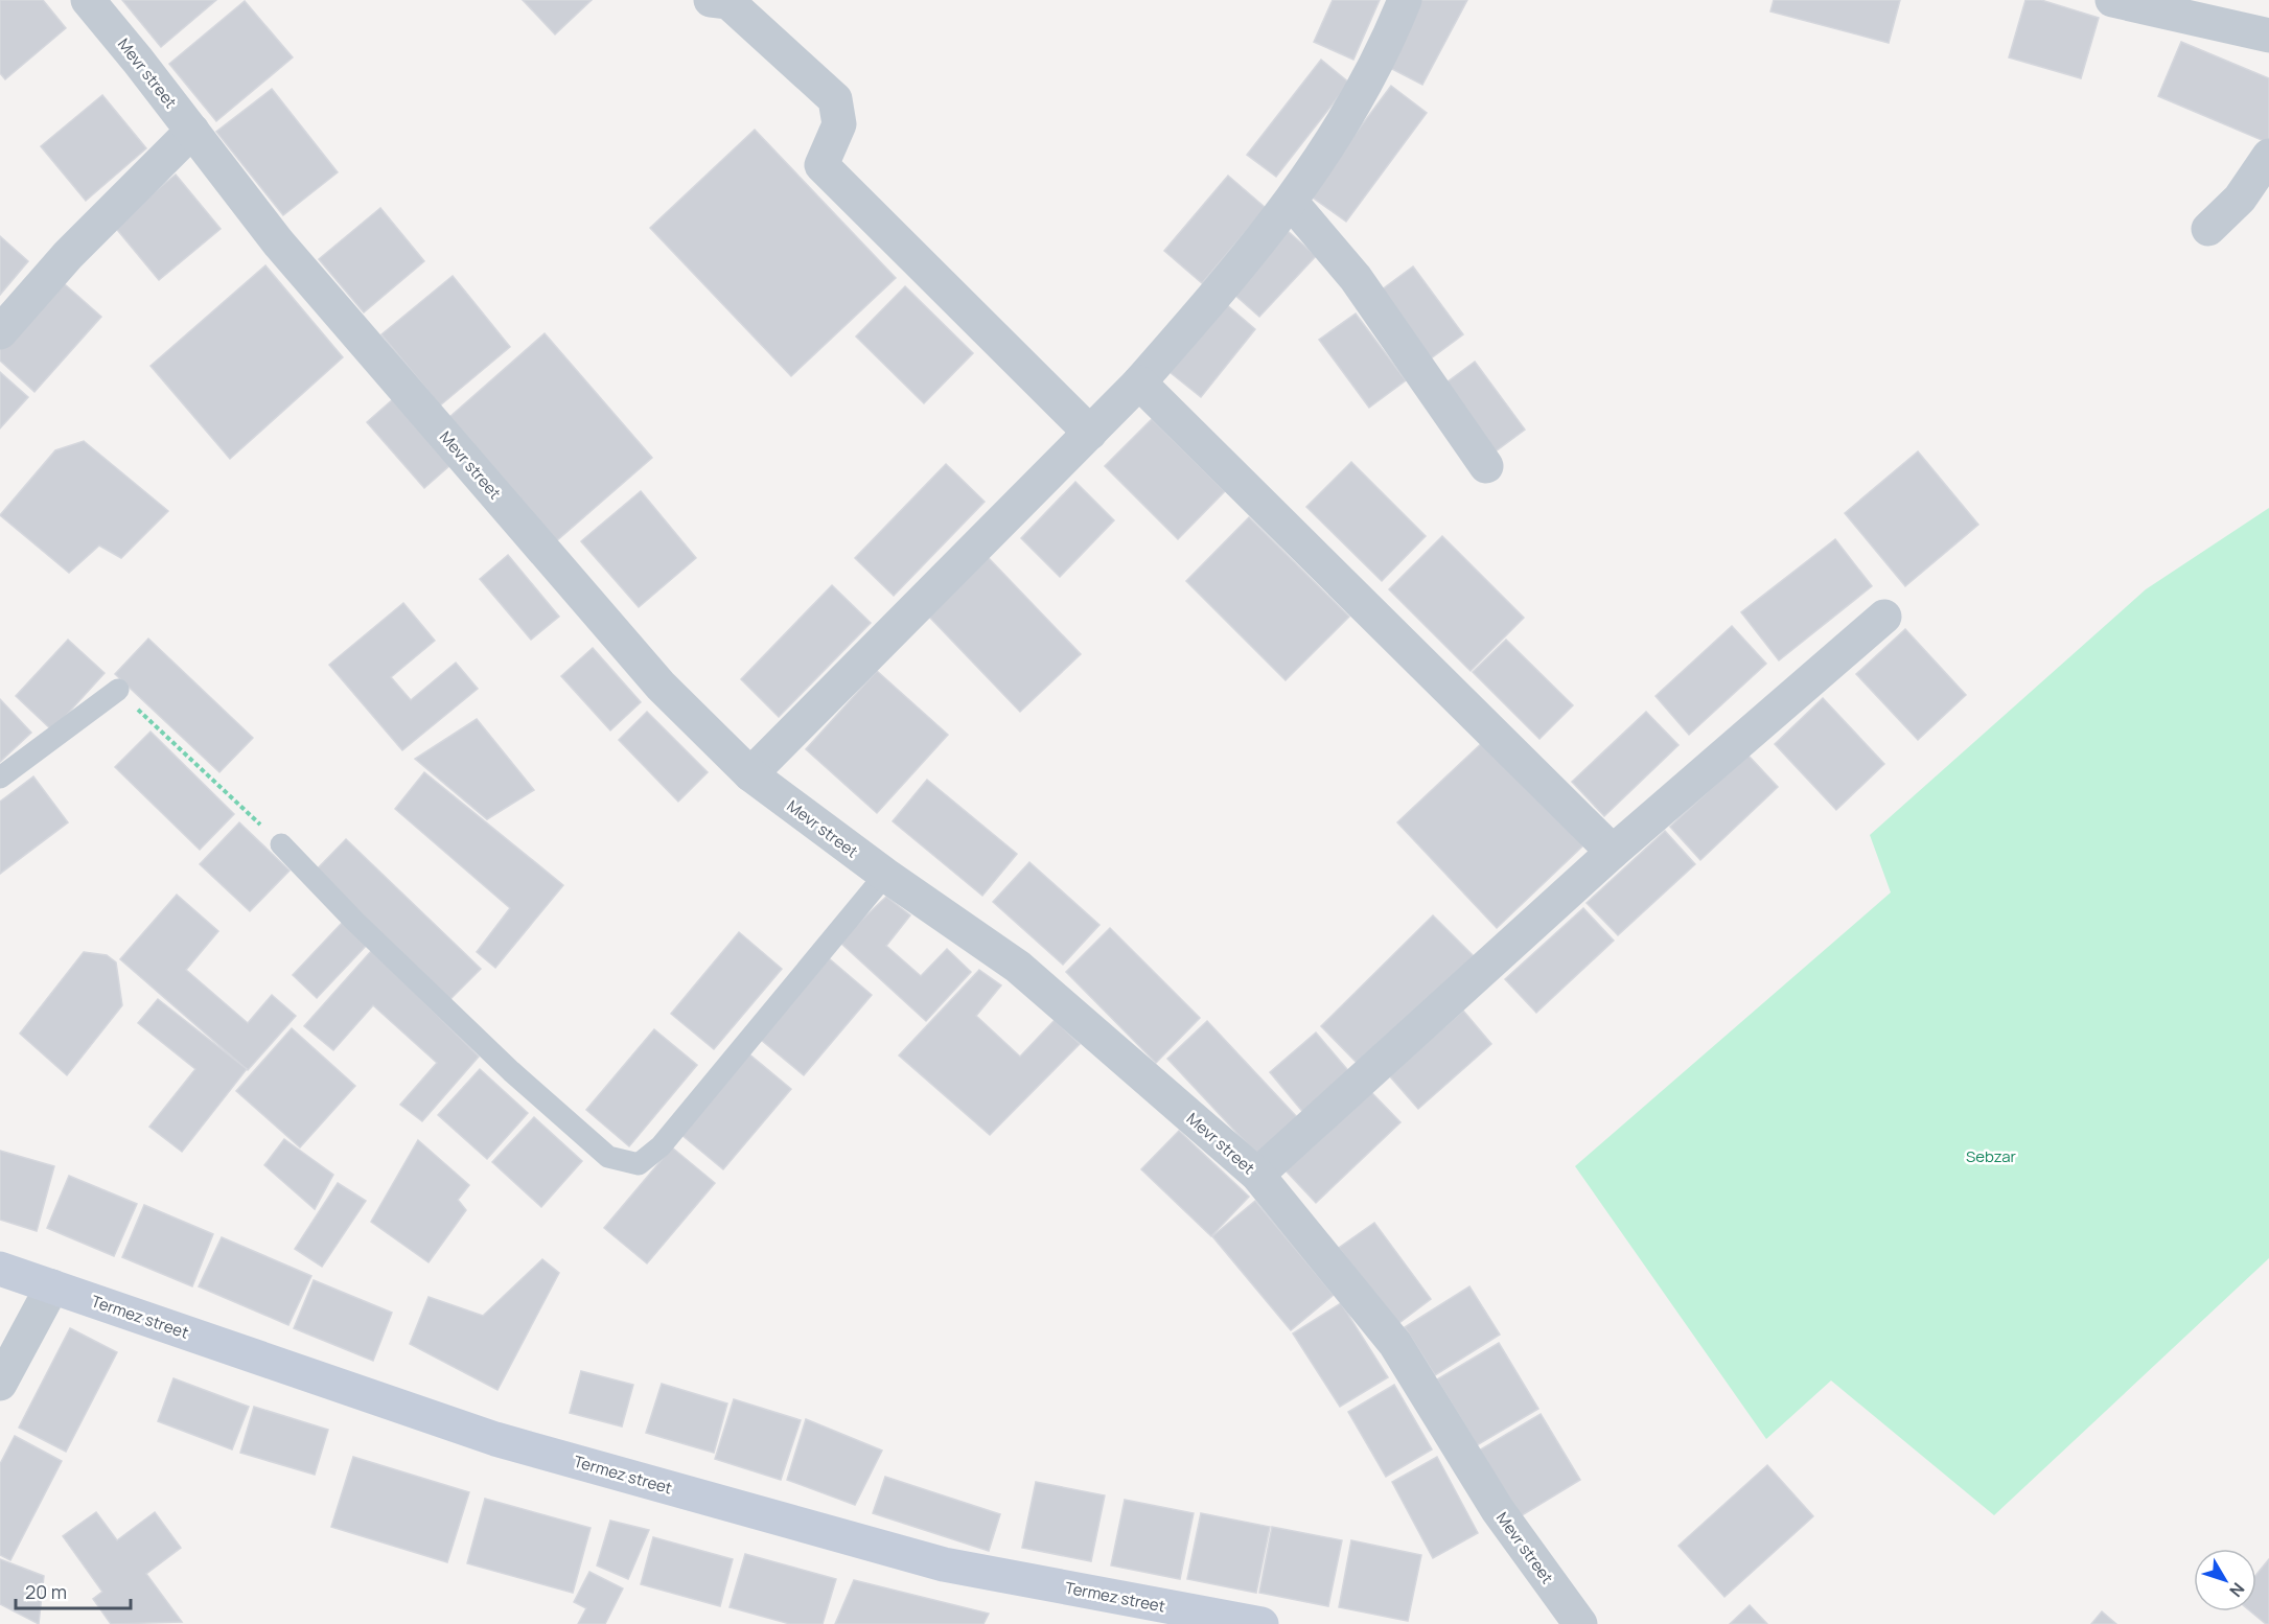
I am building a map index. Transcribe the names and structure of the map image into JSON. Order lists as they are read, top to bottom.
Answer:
{
  "streets": {
    "main road": ["Termez street"],
    "street": ["Mevr street"]
  },
  "parks": ["Sebzar"],
  "scale_bar": "20 m",
  "north": "bottom right"
}
